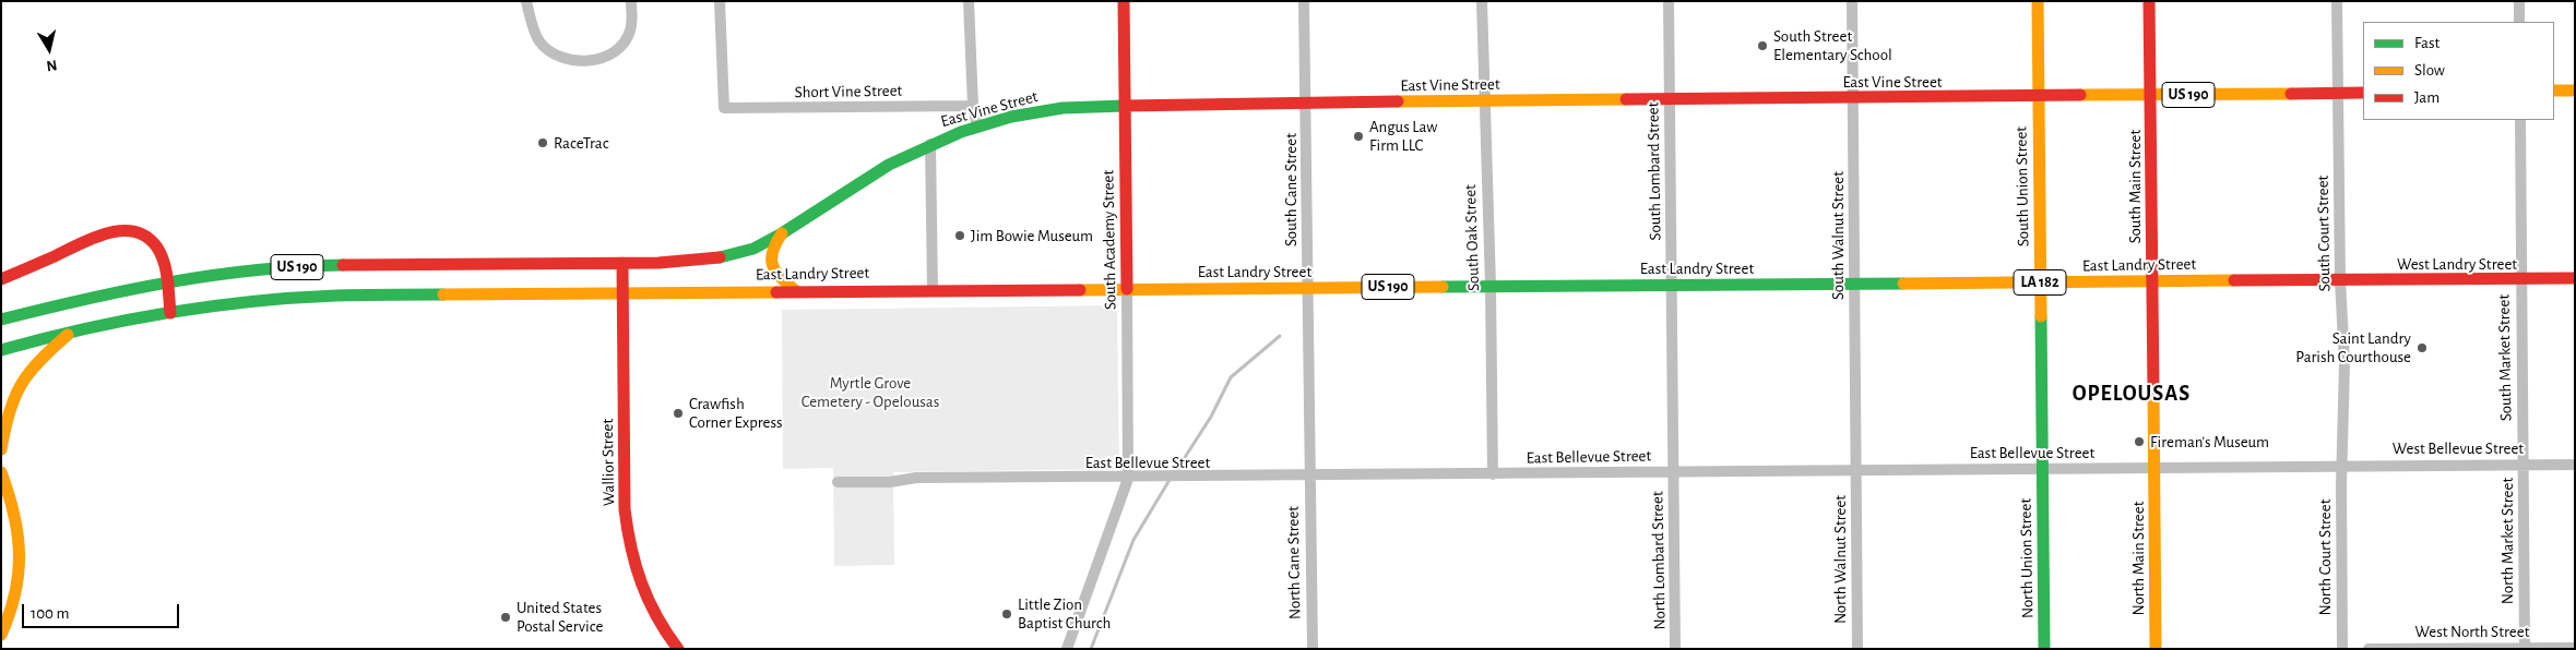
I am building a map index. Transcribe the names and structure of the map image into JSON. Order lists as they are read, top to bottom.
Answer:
{
  "streets": {
    "main road": [
      "East Vine Street",
      "US 190",
      "South Union Street",
      "South Main Street",
      "South Academy Street",
      "West Landry Street",
      "East Landry Street",
      "LA 182",
      "Wallior Street",
      "North Union Street",
      "North Main Street"
    ],
    "street": [
      "Short Vine Street",
      "South Lombard Street",
      "South Cane Street",
      "South Court Street",
      "South Walnut Street",
      "South Oak Street",
      "South Market Street",
      "West Bellevue Street",
      "East Bellevue Street",
      "North Market Street",
      "North Court Street",
      "North Walnut Street",
      "North Lombard Street",
      "North Cane Street",
      "West North Street"
    ]
  },
  "crossings": [
    ["East Vine Street", "US 190"],
    ["East Vine Street", "South Lombard Street"],
    ["East Vine Street", "South Union Street"],
    ["East Vine Street", "South Main Street"],
    ["East Vine Street", "South Cane Street"],
    ["East Vine Street", "South Court Street"],
    ["East Vine Street", "South Walnut Street"],
    ["East Vine Street", "South Oak Street"],
    ["East Vine Street", "South Academy Street"],
    ["East Vine Street", "Wallior Street"],
    ["US 190", "South Court Street"],
    ["US 190", "East Landry Street"],
    ["South Lombard Street", "East Landry Street"],
    ["South Lombard Street", "East Bellevue Street"],
    ["South Lombard Street", "North Lombard Street"],
    ["South Union Street", "East Landry Street"],
    ["South Union Street", "East Bellevue Street"],
    ["South Union Street", "North Union Street"],
    ["South Main Street", "East Landry Street"],
    ["South Main Street", "East Bellevue Street"],
    ["South Main Street", "North Main Street"],
    ["South Cane Street", "East Landry Street"],
    ["South Cane Street", "East Bellevue Street"],
    ["South Cane Street", "North Cane Street"],
    ["South Court Street", "West Landry Street"],
    ["South Court Street", "East Landry Street"],
    ["South Court Street", "West Bellevue Street"],
    ["South Court Street", "East Bellevue Street"],
    ["South Court Street", "North Court Street"],
    ["South Walnut Street", "East Landry Street"],
    ["South Walnut Street", "East Bellevue Street"],
    ["South Walnut Street", "North Walnut Street"],
    ["South Oak Street", "East Landry Street"],
    ["South Oak Street", "East Bellevue Street"],
    ["South Academy Street", "East Landry Street"],
    ["South Academy Street", "East Bellevue Street"],
    ["West Landry Street", "East Landry Street"],
    ["West Landry Street", "South Market Street"],
    ["East Landry Street", "Wallior Street"],
    ["South Market Street", "West Bellevue Street"],
    ["South Market Street", "North Market Street"],
    ["West Bellevue Street", "East Bellevue Street"],
    ["West Bellevue Street", "North Market Street"],
    ["West Bellevue Street", "North Court Street"],
    ["East Bellevue Street", "North Court Street"],
    ["East Bellevue Street", "North Union Street"],
    ["East Bellevue Street", "North Main Street"],
    ["East Bellevue Street", "North Walnut Street"],
    ["East Bellevue Street", "North Lombard Street"],
    ["East Bellevue Street", "North Cane Street"],
    ["North Market Street", "West North Street"]
  ],
  "districts": ["OPELOUSAS"],
  "parks": ["Myrtle Grove Cemetery - Opelousas"],
  "places": [
    "South Street Elementary School",
    "Angus Law Firm LLC",
    "RaceTrac",
    "Jim Bowie Museum",
    "Saint Landry Parish Courthouse",
    "Crawfish Corner Express",
    "Fireman's Museum",
    "Little Zion Baptist Church",
    "United States Postal Service"
  ],
  "legend": ["Fast", "Slow", "Jam"],
  "scale_bar": "100 m",
  "north": "bottom"
}
